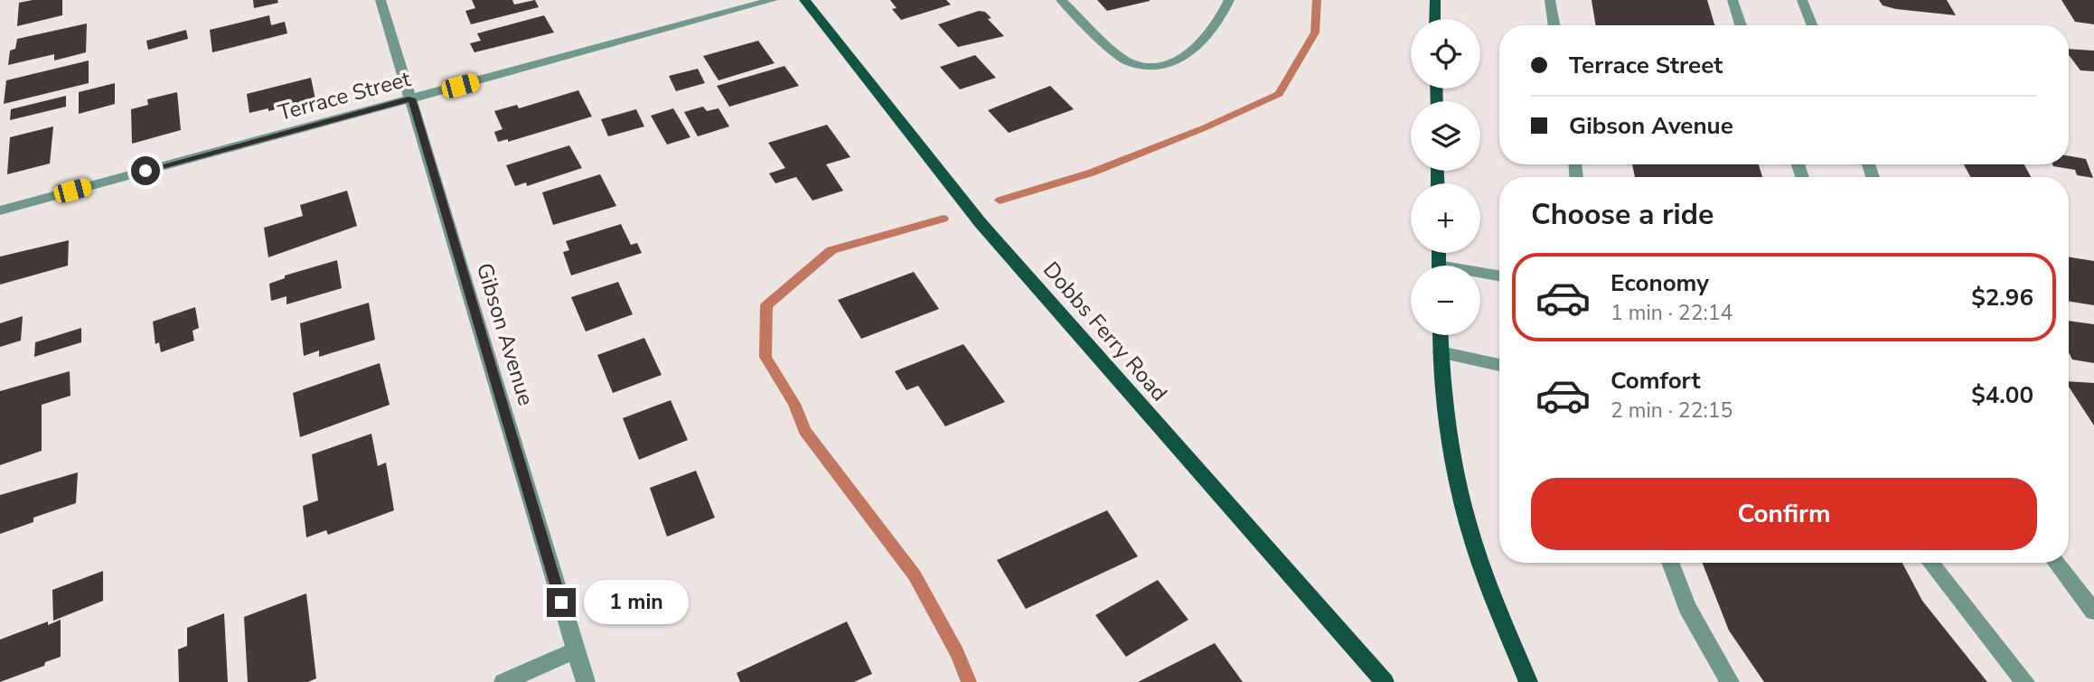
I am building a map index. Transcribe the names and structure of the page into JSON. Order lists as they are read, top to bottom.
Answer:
{
  "streets": {
    "main road": ["Dobbs Ferry Road"],
    "street": ["Terrace Street", "Gibson Avenue"]
  },
  "crossings": [
    ["Terrace Street", "Gibson Avenue"]
  ],
  "page": {
    "map_buttons": ["+", "−"],
    "banner": ["Terrace Street", "Gibson Avenue"],
    "heading": "Choose a ride",
    "list": [
      {
        "name": "Economy",
        "note": "1 min · 22:14",
        "value": "$2.96"
      },
      {
        "name": "Comfort",
        "note": "2 min · 22:15",
        "value": "$4.00"
      }
    ],
    "buttons": "Confirm",
    "bubble": "1 min"
  }
}
